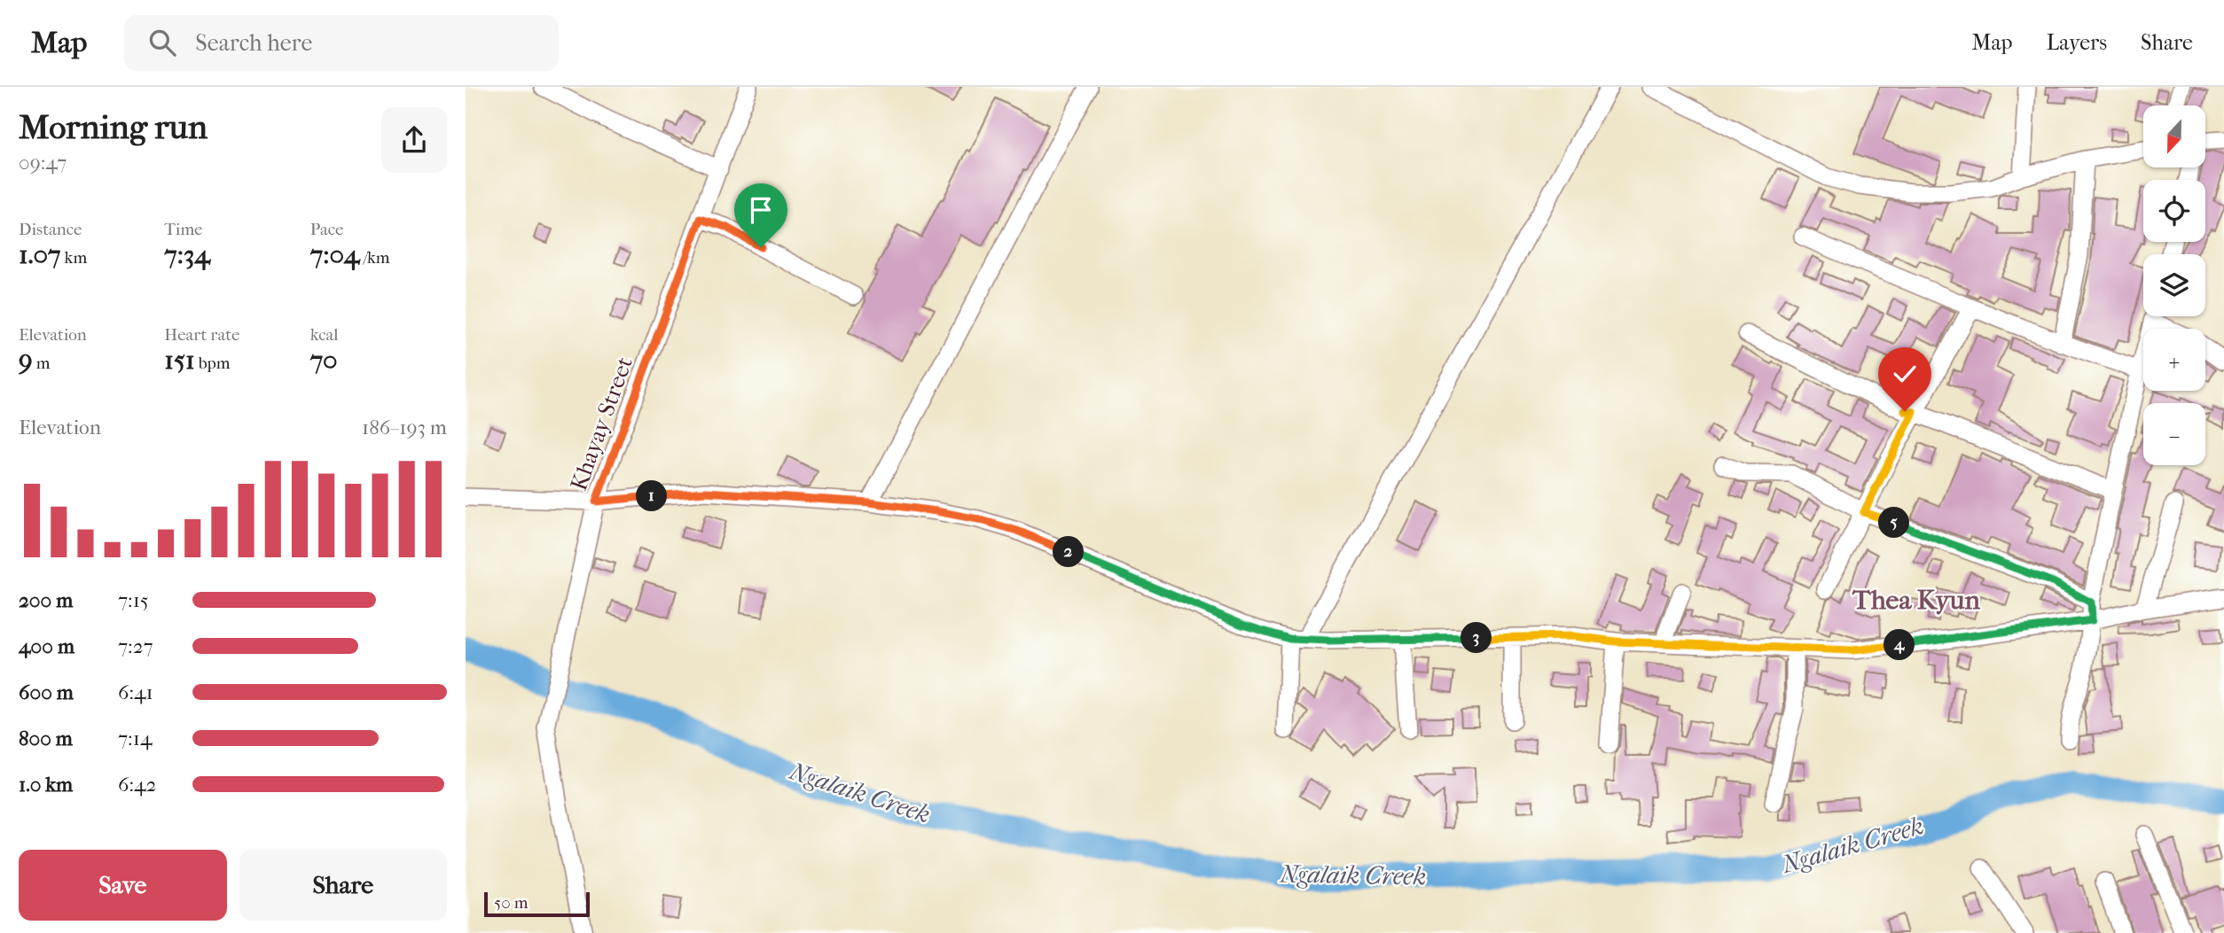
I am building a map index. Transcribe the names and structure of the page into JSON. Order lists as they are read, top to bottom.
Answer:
{
  "streets": {
    "street": ["Khayay Street"]
  },
  "districts": ["Thea Kyun"],
  "water": ["Ngalaik Creek"],
  "scale_bar": "50 m",
  "north": "bottom",
  "page": {
    "header": "Map",
    "search": "Search here",
    "nav": ["Map", "Layers", "Share"],
    "heading": ["Morning run", "09:47"],
    "map_buttons": ["+", "−"],
    "stats": [
      ["Distance", "1.07 km"],
      ["Time", "7:34"],
      ["Pace", "7:04 /km"],
      ["Elevation", "9 m"],
      ["Heart rate", "151 bpm"],
      ["kcal", "70"]
    ],
    "chart": ["Elevation", "186–193 m"],
    "pins": [
      "1",
      "5",
      "2",
      "3",
      "4"
    ],
    "list": [
      {
        "name": "200 m",
        "note": "7:15"
      },
      {
        "name": "400 m",
        "note": "7:27"
      },
      {
        "name": "600 m",
        "note": "6:41"
      },
      {
        "name": "800 m",
        "note": "7:14"
      },
      {
        "name": "1.0 km",
        "note": "6:42"
      }
    ],
    "buttons": ["Save", "Share"],
    "scale": "50 m"
  }
}
